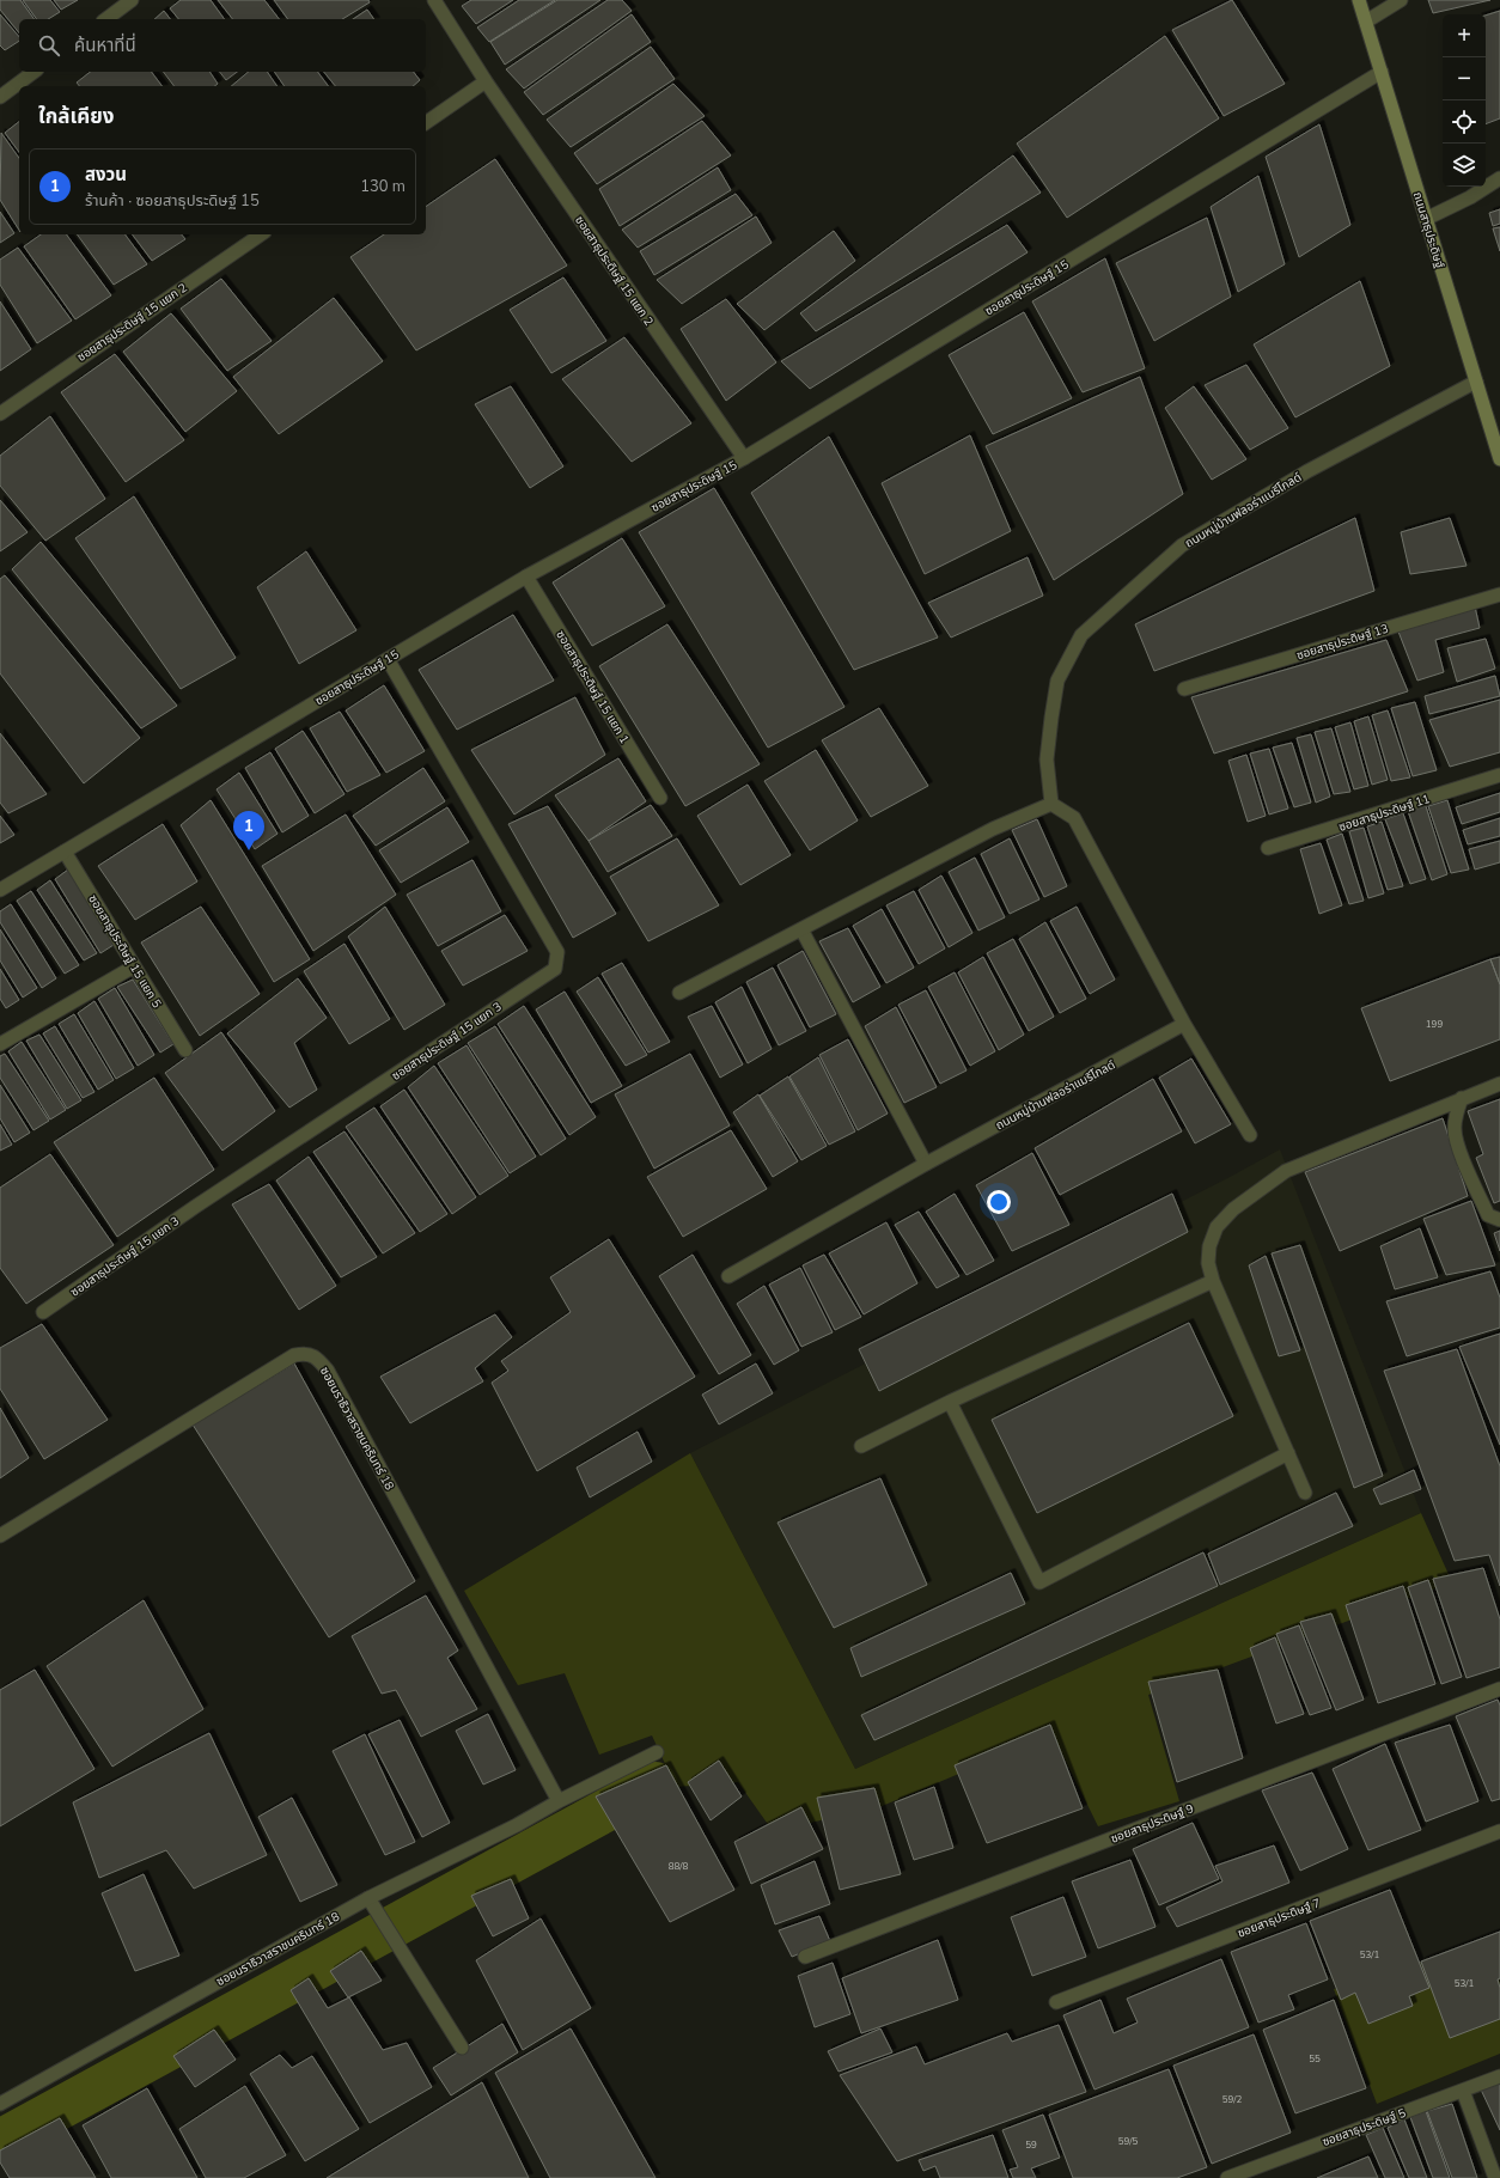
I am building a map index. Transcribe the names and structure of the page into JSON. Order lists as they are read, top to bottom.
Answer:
{
  "streets": {
    "main road": ["ถนนสาธุประดิษฐ์"],
    "street": [
      "ซอยสาธุประดิษฐ์ 15 แยก 2",
      "ซอยสาธุประดิษฐ์ 15",
      "ถนนหมู่บ้านฟลอร่าแมรีโกลด์",
      "ซอยสาธุประดิษฐ์ 13",
      "ซอยสาธุประดิษฐ์ 15 แยก 1",
      "ซอยสาธุประดิษฐ์ 11",
      "ซอยสาธุประดิษฐ์ 15 แยก 5",
      "ซอยสาธุประดิษฐ์ 15 แยก 3",
      "ซอยนราธิวาสราชนครินทร์ 18",
      "ซอยสาธุประดิษฐ์ 9",
      "ซอยสาธุประดิษฐ์ 7",
      "ซอยสาธุประดิษฐ์ 5"
    ]
  },
  "crossings": [
    ["ถนนสาธุประดิษฐ์", "ซอยสาธุประดิษฐ์ 15"],
    ["ถนนสาธุประดิษฐ์", "ถนนหมู่บ้านฟลอร่าแมรีโกลด์"],
    ["ซอยสาธุประดิษฐ์ 15 แยก 2", "ซอยสาธุประดิษฐ์ 15"],
    ["ซอยสาธุประดิษฐ์ 15", "ซอยสาธุประดิษฐ์ 15 แยก 1"],
    ["ซอยสาธุประดิษฐ์ 15", "ซอยสาธุประดิษฐ์ 15 แยก 5"],
    ["ซอยสาธุประดิษฐ์ 15", "ซอยสาธุประดิษฐ์ 15 แยก 3"]
  ],
  "house_numbers": [
    "199",
    "88/8",
    "53/1",
    "53/1",
    "55",
    "59/2",
    "59/5",
    "59"
  ],
  "page": {
    "map_buttons": ["+", "−"],
    "search": "ค้นหาที่นี่",
    "heading": "ใกล้เคียง",
    "list": [
      {
        "mark": "1",
        "name": "สงวน",
        "note": "ร้านค้า · ซอยสาธุประดิษฐ์ 15",
        "value": "130 m"
      }
    ],
    "pins": "1"
  }
}
